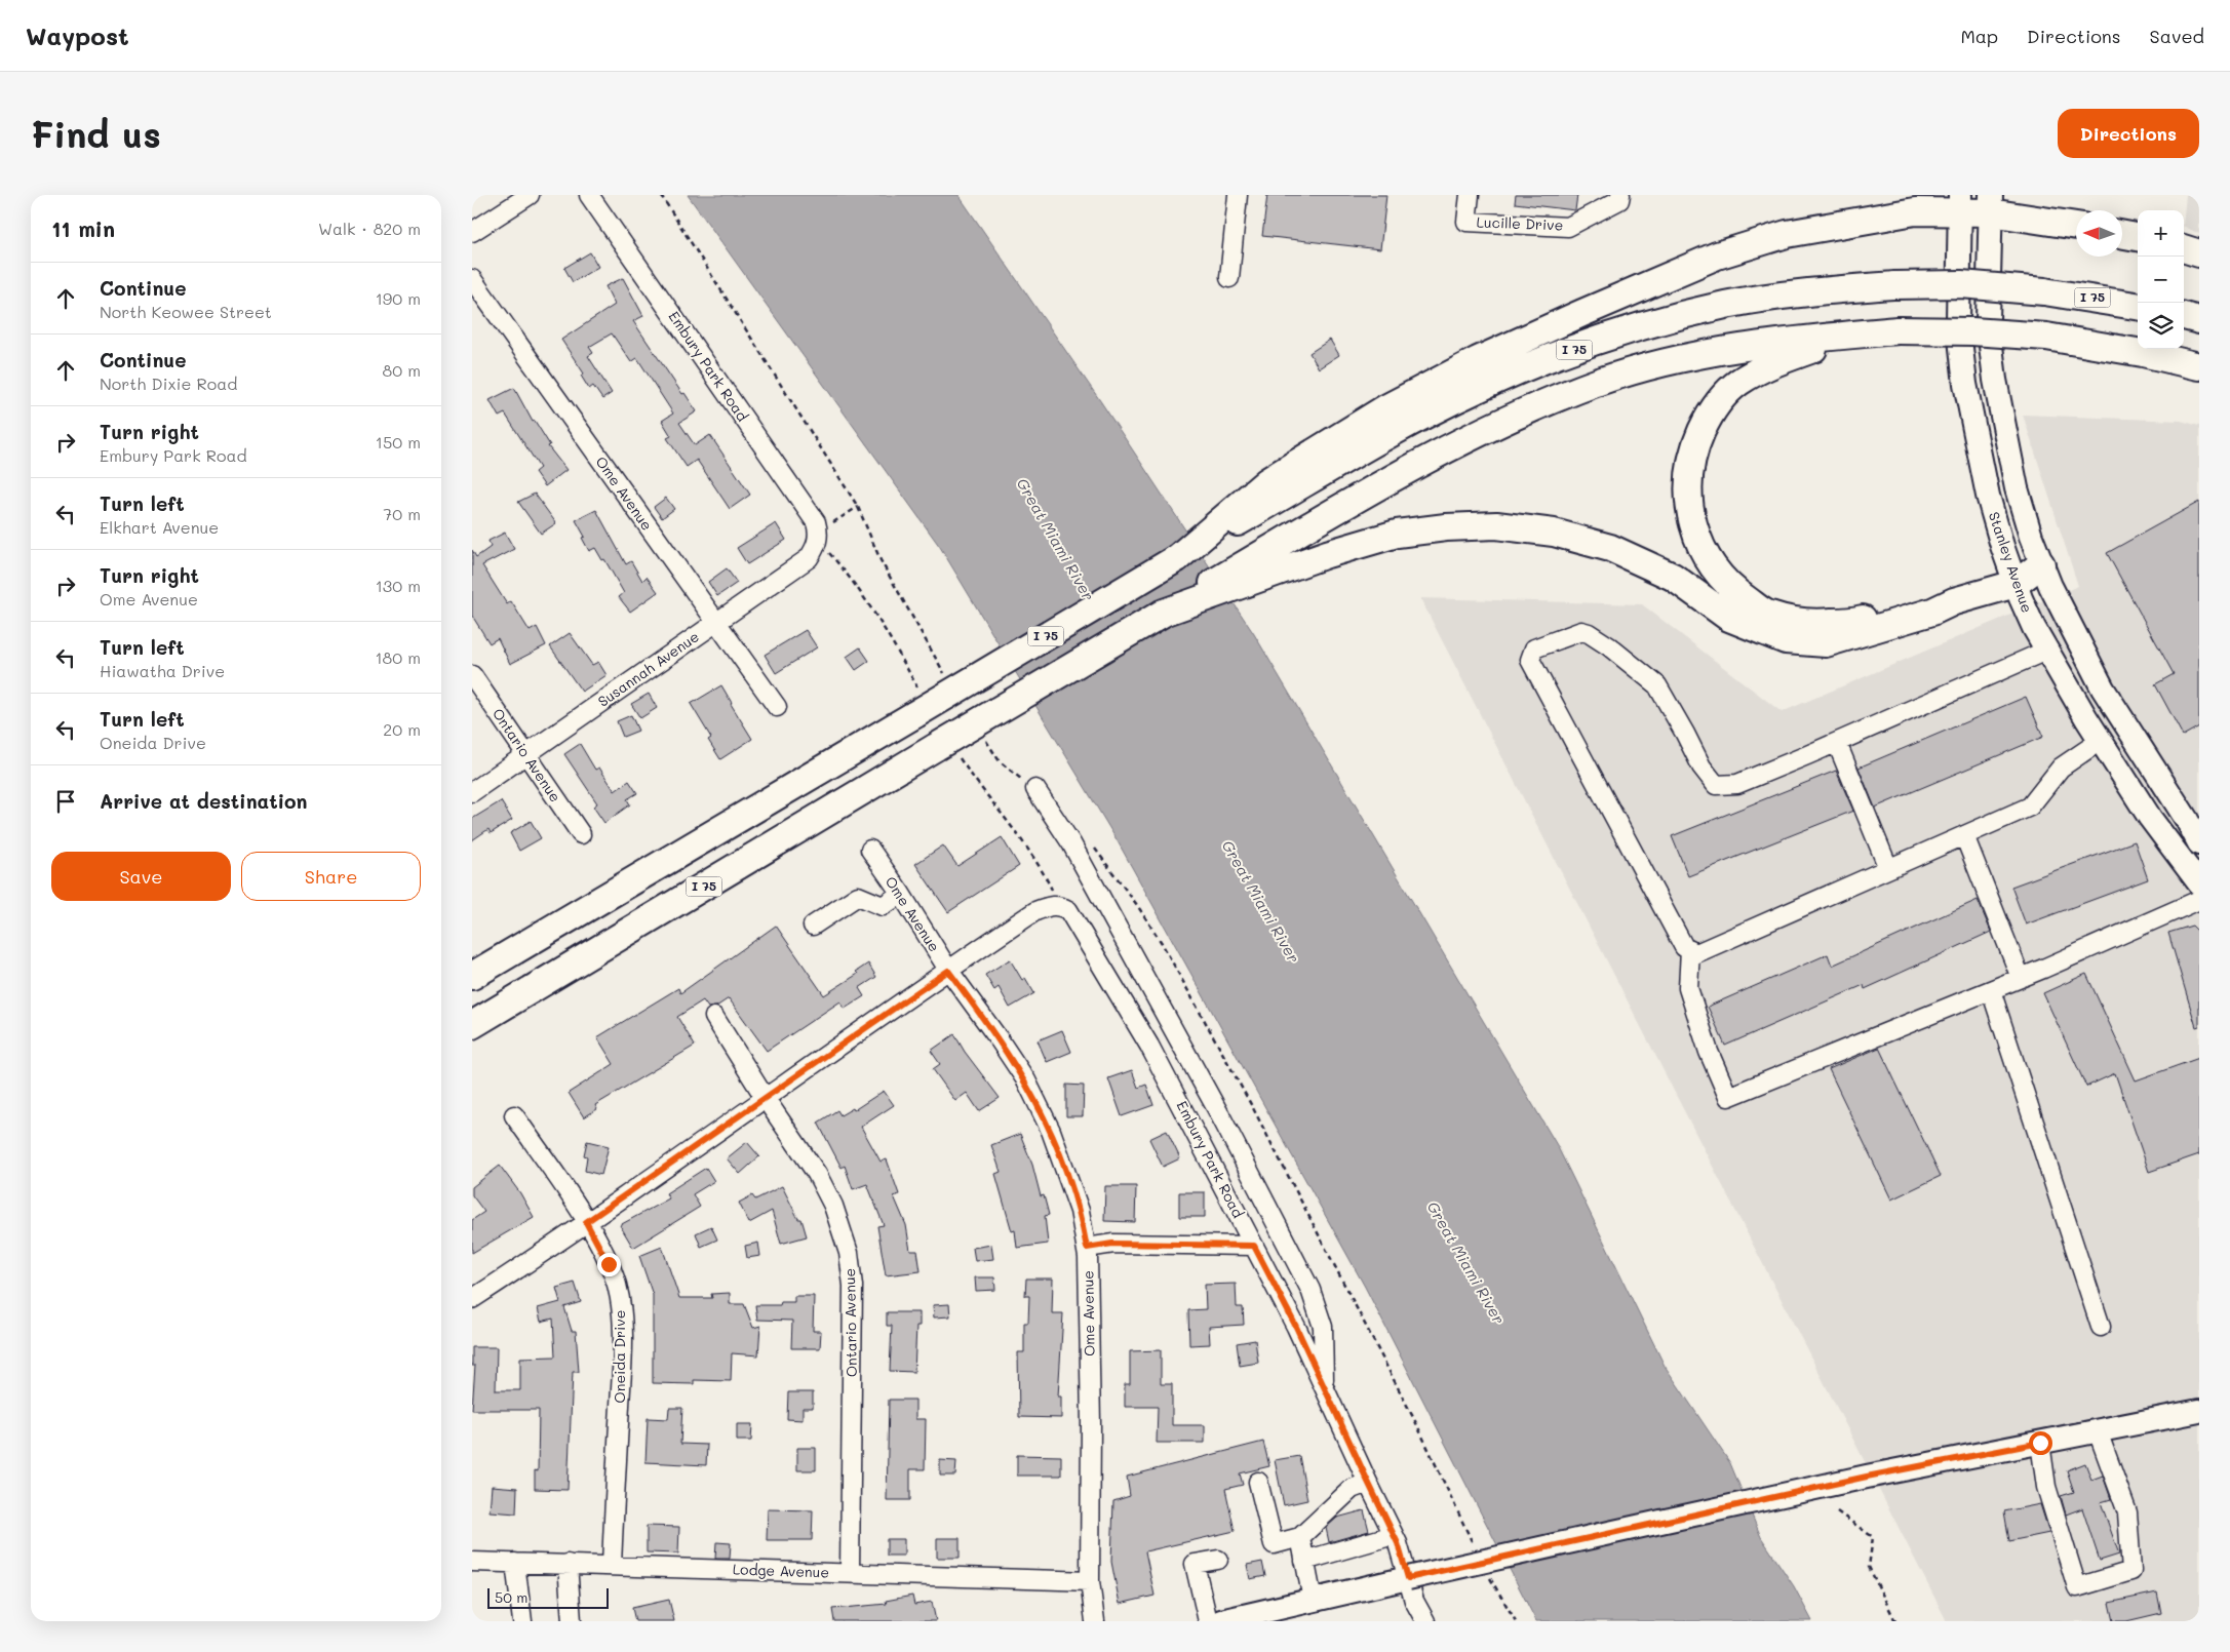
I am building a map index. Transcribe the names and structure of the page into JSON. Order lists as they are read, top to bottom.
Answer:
{
  "streets": {
    "highway": ["I 75"],
    "main road": ["Stanley Avenue"],
    "street": [
      "Lucille Drive",
      "Embury Park Road",
      "Ome Avenue",
      "Susannah Avenue",
      "Ontario Avenue",
      "Oneida Drive",
      "Lodge Avenue"
    ]
  },
  "crossings": [
    ["Embury Park Road", "Ome Avenue"],
    ["Embury Park Road", "Susannah Avenue"],
    ["Ome Avenue", "Susannah Avenue"],
    ["Ome Avenue", "Lodge Avenue"],
    ["Susannah Avenue", "Ontario Avenue"],
    ["Ontario Avenue", "Lodge Avenue"],
    ["Oneida Drive", "Lodge Avenue"]
  ],
  "water": ["Great Miami River"],
  "scale_bar": "50 m",
  "north": "left",
  "page": {
    "header": "Waypost",
    "nav": ["Map", "Directions", "Saved"],
    "buttons": [
      "Directions",
      ["Save", "Share"]
    ],
    "title": "Find us",
    "heading": ["11 min", "Walk · 820 m"],
    "map_buttons": ["+", "−"],
    "list": [
      ["Continue", "North Keowee Street", "190 m"],
      ["Continue", "North Dixie Road", "80 m"],
      ["Turn right", "Embury Park Road", "150 m"],
      ["Turn left", "Elkhart Avenue", "70 m"],
      ["Turn right", "Ome Avenue", "130 m"],
      ["Turn left", "Hiawatha Drive", "180 m"],
      ["Turn left", "Oneida Drive", "20 m"],
      "Arrive at destination"
    ],
    "scale": "50 m"
  }
}
